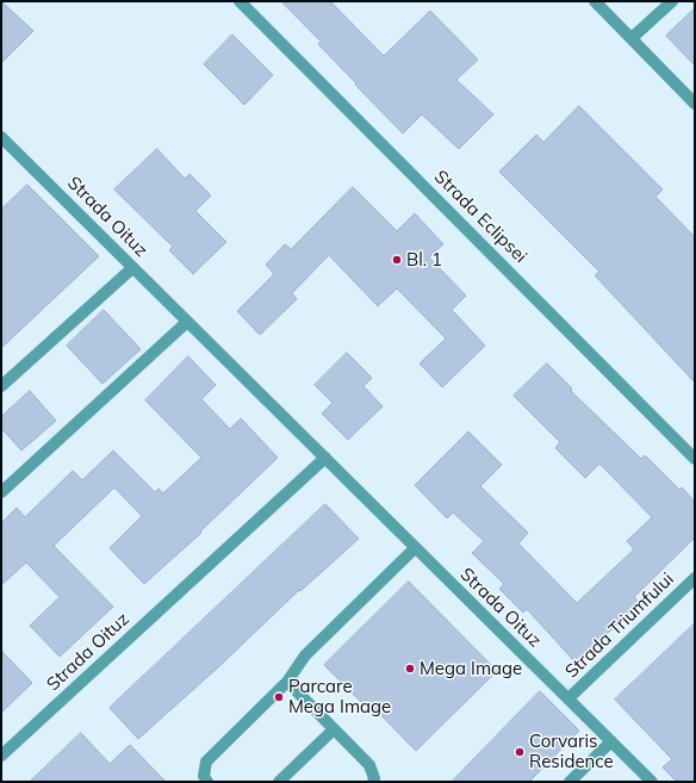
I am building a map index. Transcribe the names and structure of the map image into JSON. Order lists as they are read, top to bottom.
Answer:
{
  "streets": {
    "street": ["Strada Oituz", "Strada Eclipsei", "Strada Triumfului"]
  },
  "crossings": [
    ["Strada Oituz", "Strada Triumfului"]
  ],
  "places": [
    "Bl. 1",
    "Mega Image",
    "Parcare Mega Image",
    "Corvaris Residence"
  ]
}
